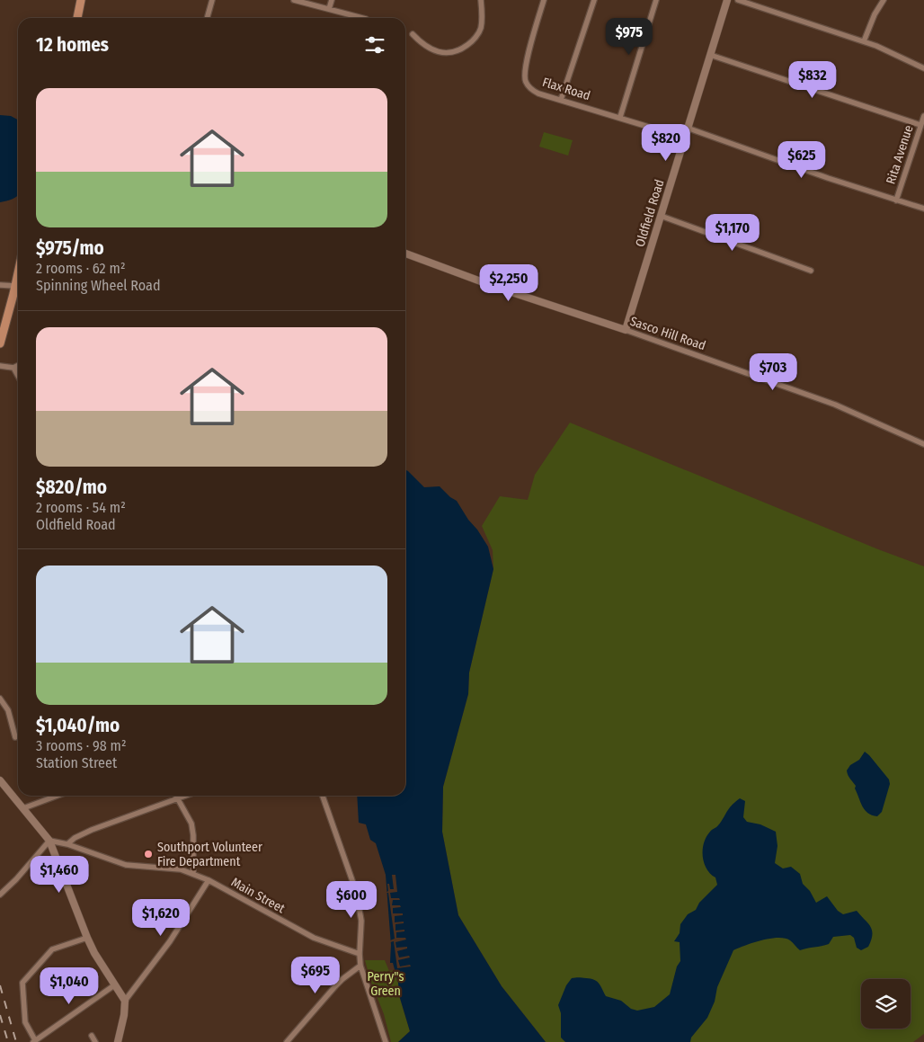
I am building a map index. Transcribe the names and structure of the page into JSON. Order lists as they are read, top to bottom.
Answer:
{
  "streets": {
    "street": [
      "Flax Road",
      "Rita Avenue",
      "Oldfield Road",
      "Sasco Hill Road",
      "Main Street"
    ]
  },
  "crossings": [
    ["Flax Road", "Oldfield Road"],
    ["Oldfield Road", "Sasco Hill Road"]
  ],
  "parks": ["Perry\"s Green"],
  "places": ["Southport Volunteer Fire Department"],
  "page": {
    "price": [
      "$975",
      "$832",
      "$820",
      "$625",
      "$1,170",
      "$2,250",
      "$703",
      "$1,460",
      "$600",
      "$1,620",
      "$695",
      "$1,040"
    ],
    "heading": "12 homes",
    "list": [
      {
        "name": "$975/mo",
        "note": "2 rooms · 62 m² · Spinning Wheel Road"
      },
      {
        "name": "$820/mo",
        "note": "2 rooms · 54 m² · Oldfield Road"
      },
      {
        "name": "$1,040/mo",
        "note": "3 rooms · 98 m² · Station Street"
      }
    ]
  }
}
